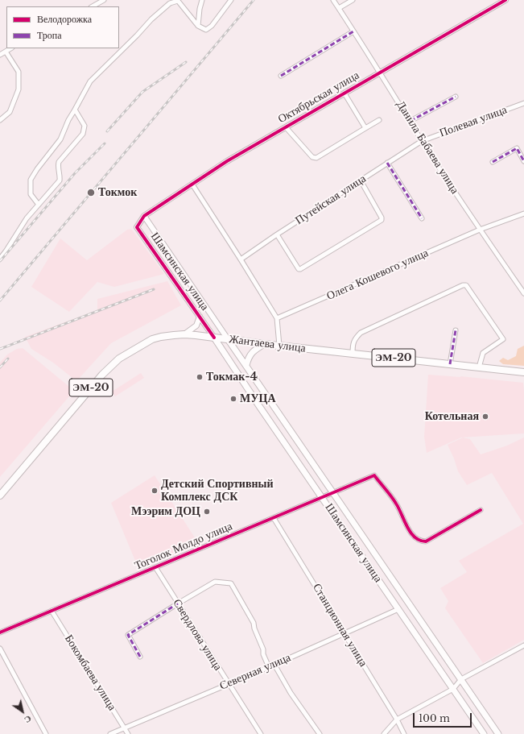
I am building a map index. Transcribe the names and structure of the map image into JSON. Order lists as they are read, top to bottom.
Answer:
{
  "streets": {
    "main road": ["Шамсинская улица", "Жантаева улица", "ЭМ-20"],
    "street": [
      "Октябрьская улица",
      "Полевая улица",
      "Данила Бабаева улица",
      "Путейская улица",
      "Олега Кошевого улица",
      "Тоголок Молдо улица",
      "Станционная улица",
      "Свердлова улица",
      "Северная улица",
      "Бокомбаева улица"
    ]
  },
  "crossings": [
    ["Октябрьская улица", "Данила Бабаева улица"],
    ["Октябрьская улица", "Шамсинская улица"],
    ["Полевая улица", "Данила Бабаева улица"],
    ["Полевая улица", "Путейская улица"],
    ["Данила Бабаева улица", "Путейская улица"],
    ["Данила Бабаева улица", "Олега Кошевого улица"],
    ["Шамсинская улица", "Жантаева улица"],
    ["Шамсинская улица", "Тоголок Молдо улица"],
    ["Шамсинская улица", "Северная улица"],
    ["Тоголок Молдо улица", "Станционная улица"],
    ["Тоголок Молдо улица", "Свердлова улица"],
    ["Тоголок Молдо улица", "Бокомбаева улица"],
    ["Станционная улица", "Северная улица"],
    ["Свердлова улица", "Северная улица"],
    ["Северная улица", "Бокомбаева улица"]
  ],
  "places": [
    "Токмок",
    "Токмак-4",
    "МУЦА",
    "Котельная",
    "Детский Спортивный Комплекс ДСК",
    "Мээрим ДОЦ"
  ],
  "legend": ["Велодорожка", "Тропа"],
  "scale_bar": "100 m",
  "north": "bottom right"
}
